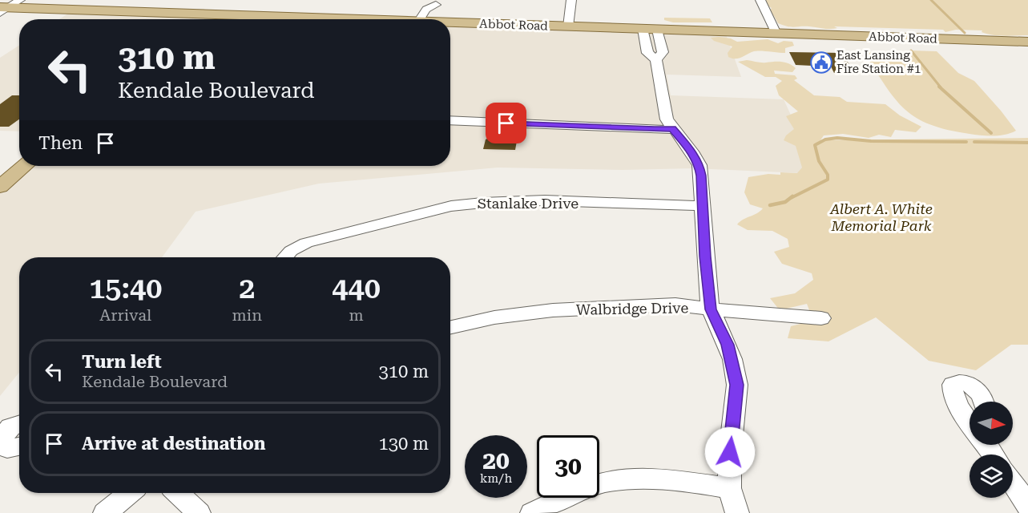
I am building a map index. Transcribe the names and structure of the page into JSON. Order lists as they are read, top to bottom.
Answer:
{
  "streets": {
    "main road": ["Abbot Road"],
    "street": ["Stanlake Drive", "Walbridge Drive"]
  },
  "parks": ["Albert A. White Memorial Park"],
  "places": {
    "public building": ["East Lansing Fire Station #1"]
  },
  "north": "right",
  "page": {
    "turn": ["310 m", "Kendale Boulevard"],
    "then": "Then",
    "eta": [
      "15:40",
      "Arrival",
      "2",
      "min",
      "440",
      "m"
    ],
    "list": [
      {
        "name": "Turn left",
        "note": "Kendale Boulevard",
        "value": "310 m"
      },
      {
        "name": "Arrive at destination",
        "value": "130 m"
      }
    ],
    "speed": "20 km/h",
    "limit": "30"
  }
}
